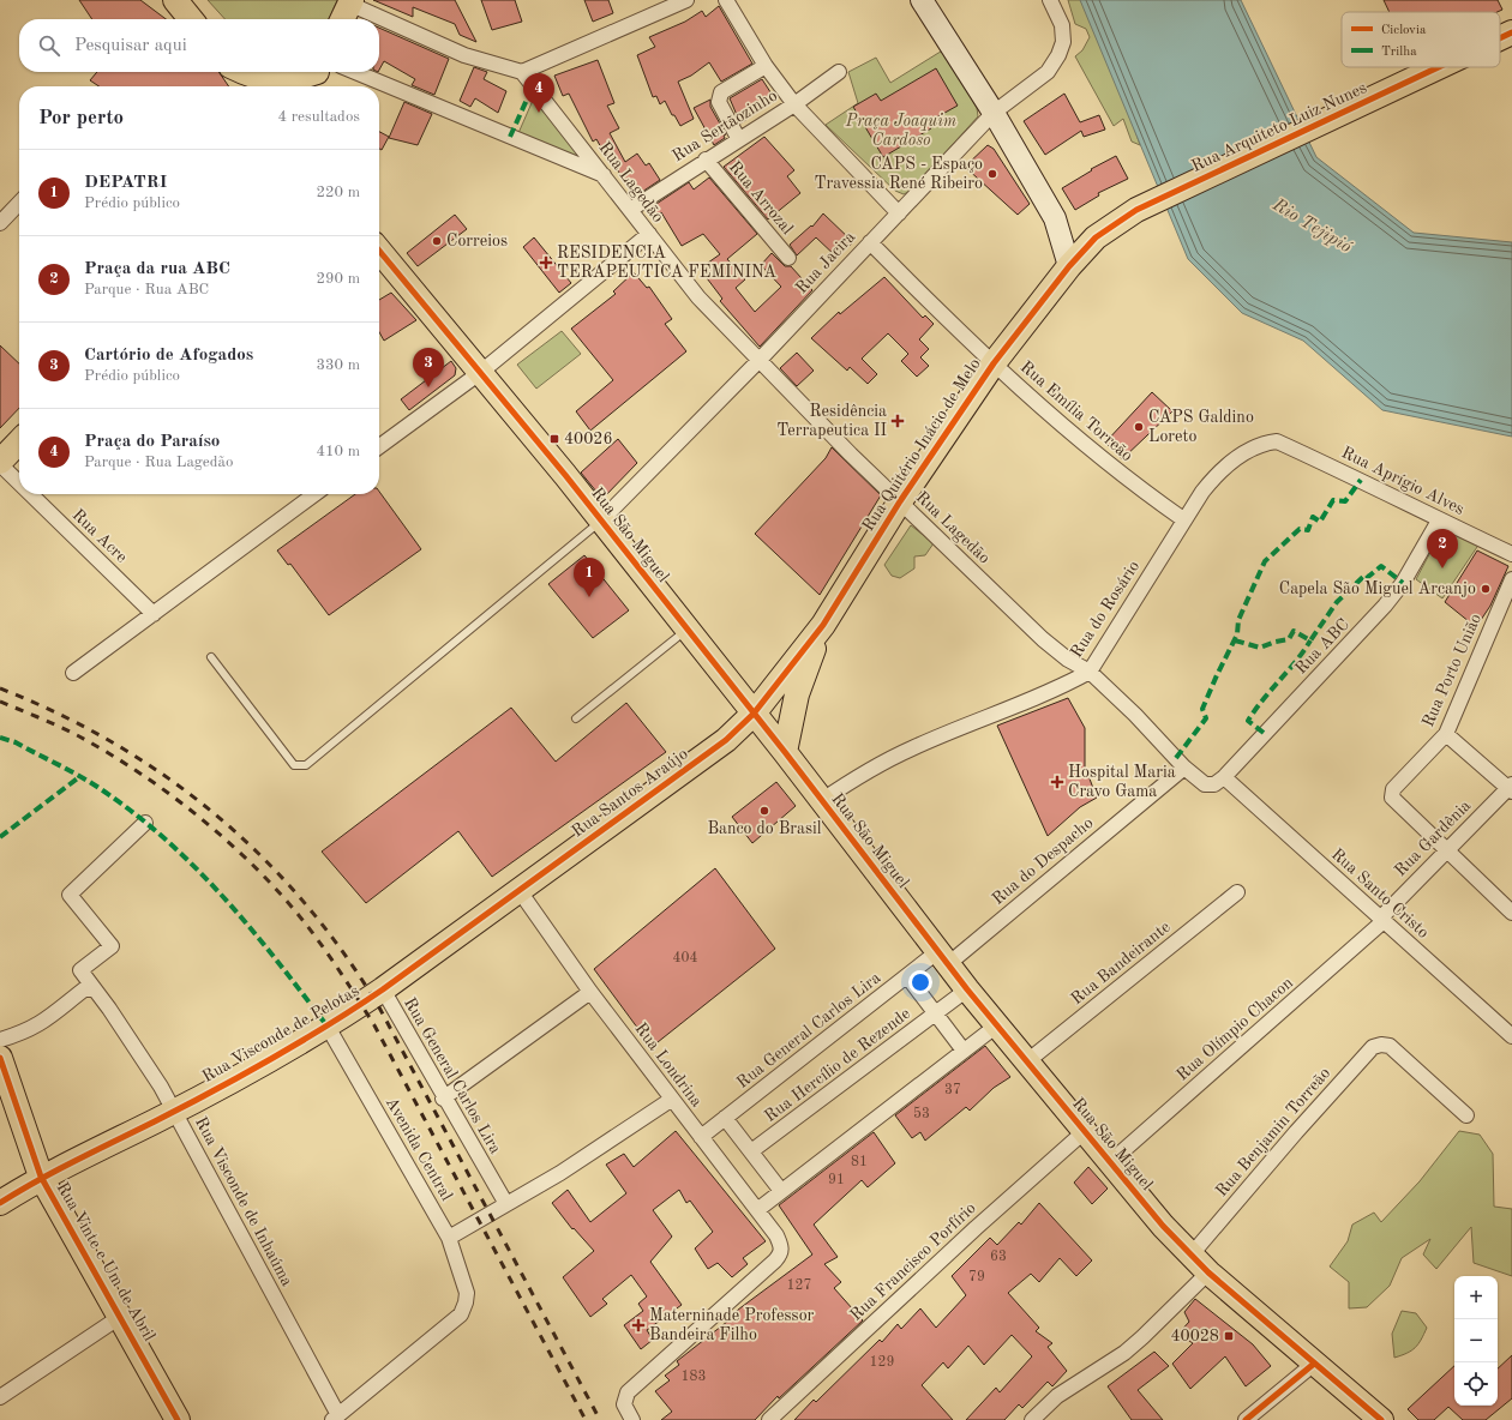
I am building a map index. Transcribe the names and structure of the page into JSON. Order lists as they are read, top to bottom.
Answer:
{
  "streets": {
    "main road": [
      "Rua Arquiteto Luiz Nunes",
      "Rua Quitério Inácio de Melo",
      "Rua São Miguel",
      "Rua Santos Araújo",
      "Rua Visconde de Pelotas",
      "Rua Vinte e Um de Abril"
    ],
    "street": [
      "Rua Sertãozinho",
      "Rua Lagedão",
      "Rua Arrozal",
      "Rua Jacira",
      "Rua Emília Torreão",
      "Rua Aprígio Alves",
      "Rua Acre",
      "Rua do Rosário",
      "Rua ABC",
      "Rua Porto União",
      "Rua Gardênia",
      "Rua do Despacho",
      "Rua Santo Cristo",
      "Rua Bandeirante",
      "Rua Olímpio Chacon",
      "Rua General Carlos Lira",
      "Rua Londrina",
      "Rua Hercílio de Rezende",
      "Rua Benjamin Torreão",
      "Avenida Central",
      "Rua Visconde de Inhaúma",
      "Rua Francisco Porfírio"
    ]
  },
  "crossings": [
    ["Rua Sertãozinho", "Rua Lagedão"],
    ["Rua Sertãozinho", "Rua Arrozal"],
    ["Rua Arquiteto Luiz Nunes", "Rua Quitério Inácio de Melo"],
    ["Rua Lagedão", "Rua Jacira"],
    ["Rua Lagedão", "Rua Quitério Inácio de Melo"],
    ["Rua Lagedão", "Rua do Rosário"],
    ["Rua Lagedão", "Rua ABC"],
    ["Rua Lagedão", "Rua do Despacho"],
    ["Rua Lagedão", "Rua Santo Cristo"],
    ["Rua Jacira", "Rua Emília Torreão"],
    ["Rua Jacira", "Rua São Miguel"],
    ["Rua Emília Torreão", "Rua Quitério Inácio de Melo"],
    ["Rua Emília Torreão", "Rua do Rosário"],
    ["Rua Quitério Inácio de Melo", "Rua São Miguel"],
    ["Rua Quitério Inácio de Melo", "Rua Santos Araújo"],
    ["Rua Aprígio Alves", "Rua do Rosário"],
    ["Rua Aprígio Alves", "Rua ABC"],
    ["Rua São Miguel", "Rua do Rosário"],
    ["Rua São Miguel", "Rua Santos Araújo"],
    ["Rua São Miguel", "Rua do Despacho"],
    ["Rua São Miguel", "Rua Bandeirante"],
    ["Rua São Miguel", "Rua Olímpio Chacon"],
    ["Rua São Miguel", "Rua General Carlos Lira"],
    ["Rua São Miguel", "Rua Hercílio de Rezende"],
    ["Rua São Miguel", "Rua Benjamin Torreão"],
    ["Rua São Miguel", "Rua Francisco Porfírio"],
    ["Rua ABC", "Rua Santo Cristo"],
    ["Rua Porto União", "Rua Gardênia"],
    ["Rua Santos Araújo", "Rua Visconde de Pelotas"],
    ["Rua Santos Araújo", "Rua Londrina"],
    ["Rua Gardênia", "Rua Santo Cristo"],
    ["Rua Gardênia", "Rua Olímpio Chacon"],
    ["Rua do Despacho", "Rua General Carlos Lira"],
    ["Rua Santo Cristo", "Rua Olímpio Chacon"],
    ["Rua General Carlos Lira", "Rua Visconde de Pelotas"],
    ["Rua General Carlos Lira", "Rua Londrina"],
    ["Rua Visconde de Pelotas", "Rua Londrina"],
    ["Rua Visconde de Pelotas", "Avenida Central"],
    ["Rua Visconde de Pelotas", "Rua Visconde de Inhaúma"],
    ["Rua Visconde de Pelotas", "Rua Vinte e Um de Abril"],
    ["Avenida Central", "Rua Visconde de Inhaúma"]
  ],
  "water": ["Rio Tejipió"],
  "parks": ["Praça Joaquim Cardoso"],
  "places": {
    "other": [
      "CAPS - Espaço Travessia René Ribeiro",
      "Correios",
      "CAPS Galdino Loreto",
      "Capela São Miguel Arcanjo",
      "Banco do Brasil"
    ],
    "health": [
      "RESIDENCIA TERAPEUTICA FEMININA",
      "Residência Terrapeutica II",
      "Hospital Maria Cravo Gama",
      "Materninade Professor Bandeira Filho"
    ],
    "transit": ["40026", "40028"]
  },
  "house_numbers": [
    "404",
    "37",
    "53",
    "81",
    "91",
    "63",
    "79",
    "127",
    "129",
    "183"
  ],
  "legend": ["Ciclovia", "Trilha"],
  "page": {
    "search": "Pesquisar aqui",
    "pins": [
      "4",
      "3",
      "2",
      "1"
    ],
    "heading": ["Por perto", "4 resultados"],
    "list": [
      {
        "mark": "1",
        "name": "DEPATRI",
        "note": "Prédio público",
        "value": "220 m"
      },
      {
        "mark": "2",
        "name": "Praça da rua ABC",
        "note": "Parque · Rua ABC",
        "value": "290 m"
      },
      {
        "mark": "3",
        "name": "Cartório de Afogados",
        "note": "Prédio público",
        "value": "330 m"
      },
      {
        "mark": "4",
        "name": "Praça do Paraíso",
        "note": "Parque · Rua Lagedão",
        "value": "410 m"
      }
    ],
    "map_buttons": ["+", "−"]
  }
}
